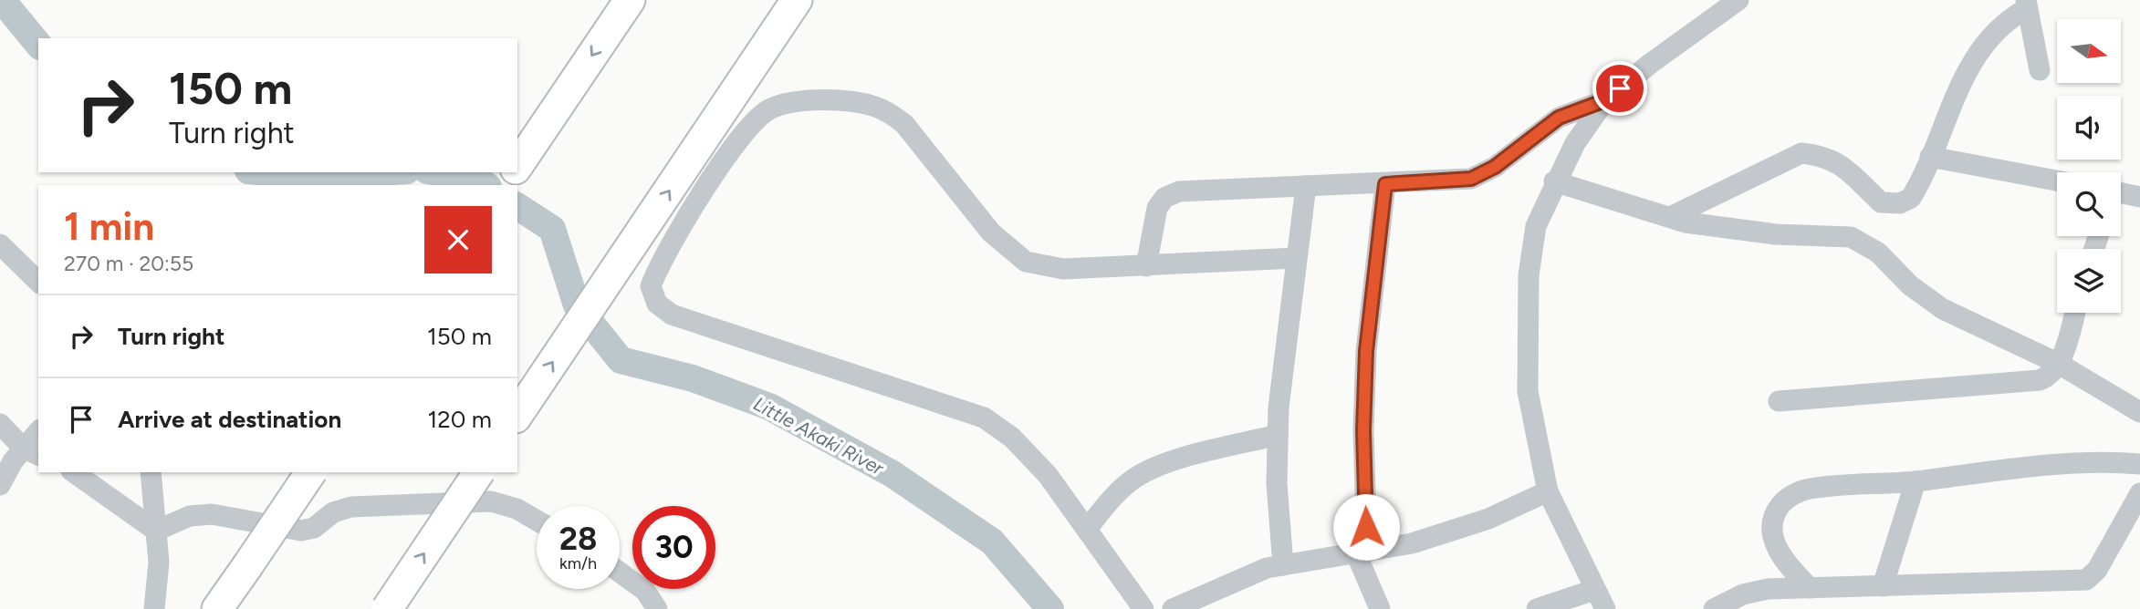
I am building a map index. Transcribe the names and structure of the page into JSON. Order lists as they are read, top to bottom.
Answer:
{
  "water": ["Little Akaki River"],
  "north": "right",
  "page": {
    "turn": ["150 m", "Turn right"],
    "heading": ["1 min", "270 m · 20:55"],
    "list": [
      {
        "name": "Turn right",
        "value": "150 m"
      },
      {
        "name": "Arrive at destination",
        "value": "120 m"
      }
    ],
    "speed": "28 km/h",
    "limit": "30"
  }
}
